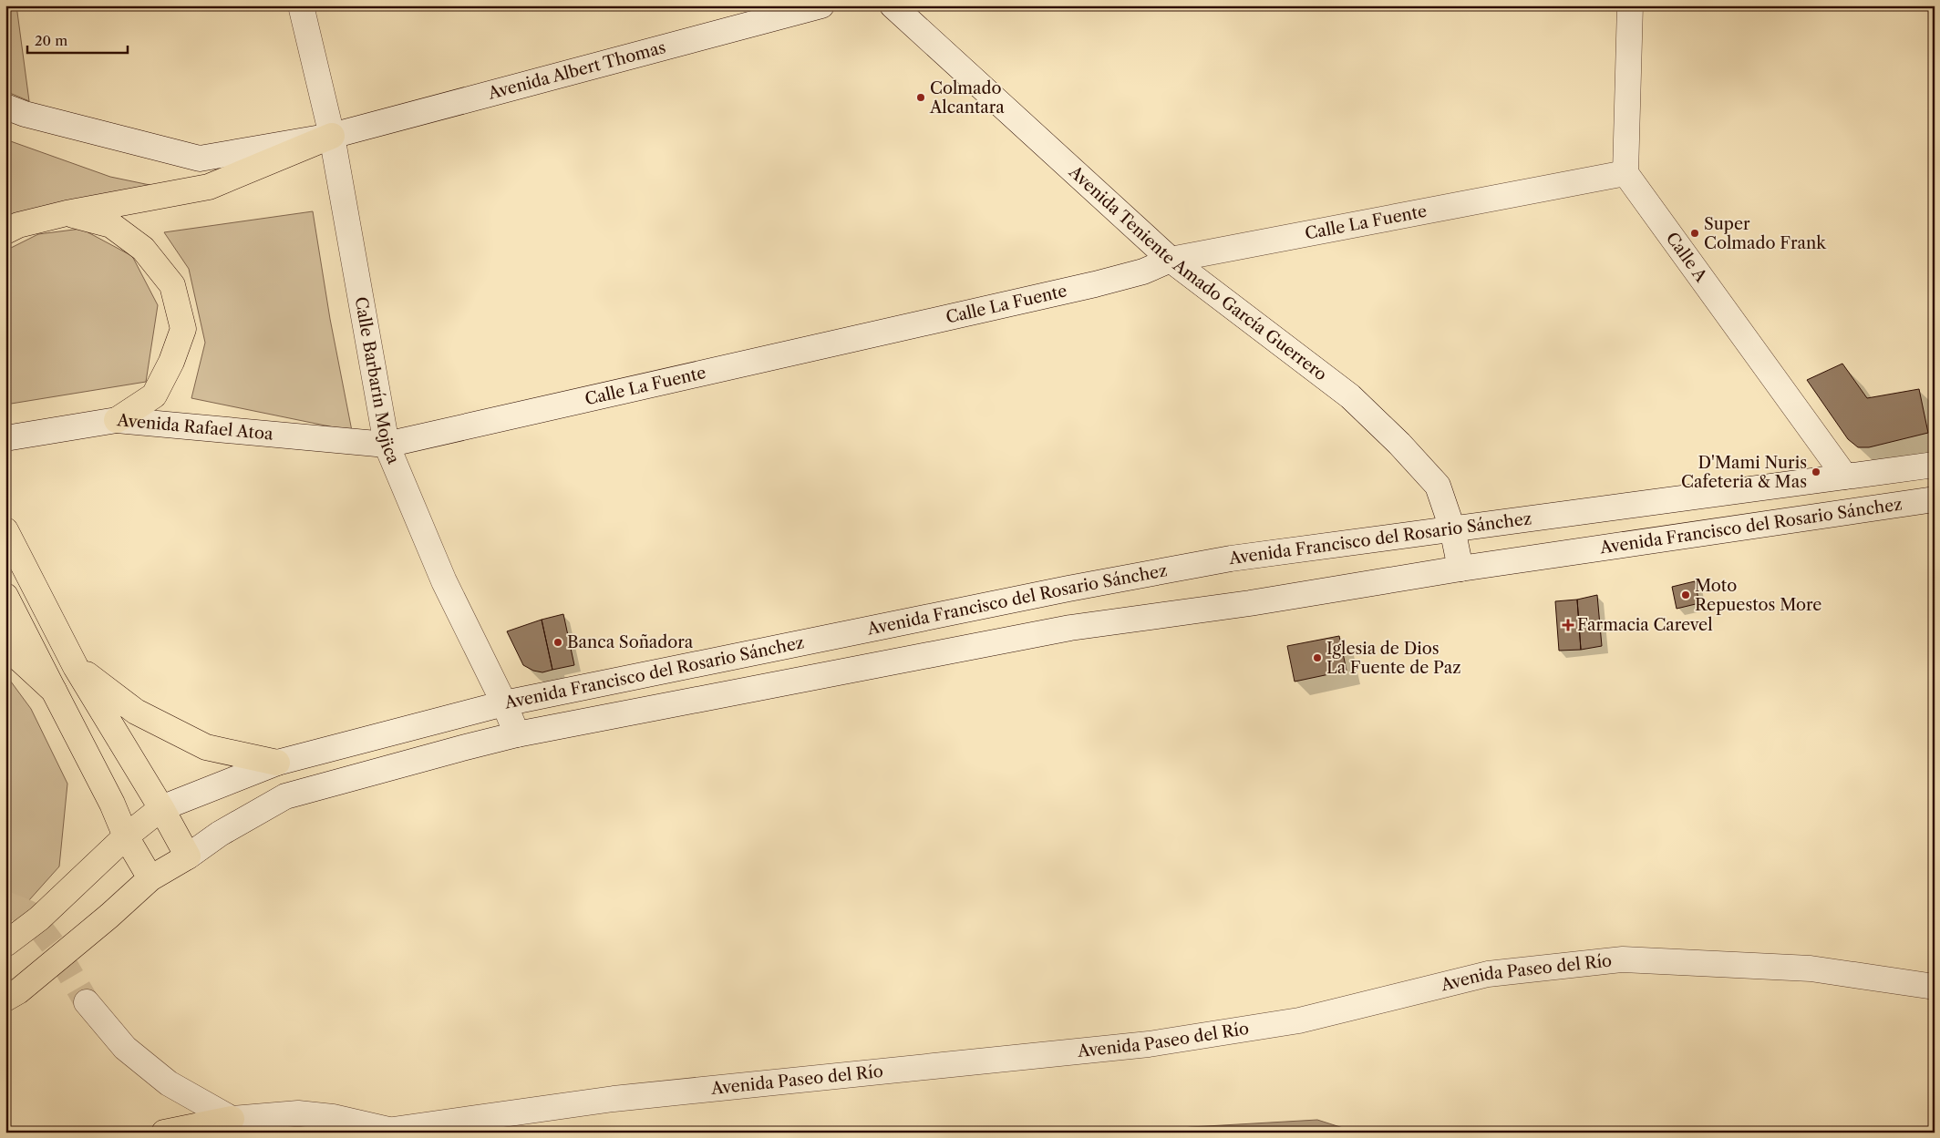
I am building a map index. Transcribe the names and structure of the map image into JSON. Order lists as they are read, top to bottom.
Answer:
{
  "streets": {
    "main road": [
      "Avenida Albert Thomas",
      "Calle La Fuente",
      "Calle A",
      "Avenida Teniente Amado García Guerrero",
      "Calle Barbarín Mojica",
      "Avenida Rafael Atoa",
      "Avenida Francisco del Rosario Sánchez",
      "Avenida Paseo del Río"
    ]
  },
  "crossings": [
    ["Avenida Albert Thomas", "Calle Barbarín Mojica"],
    ["Calle La Fuente", "Calle A"],
    ["Calle La Fuente", "Avenida Teniente Amado García Guerrero"],
    ["Calle La Fuente", "Calle Barbarín Mojica"],
    ["Calle La Fuente", "Avenida Rafael Atoa"],
    ["Calle A", "Avenida Francisco del Rosario Sánchez"],
    ["Avenida Teniente Amado García Guerrero", "Avenida Francisco del Rosario Sánchez"],
    ["Calle Barbarín Mojica", "Avenida Rafael Atoa"],
    ["Calle Barbarín Mojica", "Avenida Francisco del Rosario Sánchez"]
  ],
  "places": {
    "other": [
      "Colmado Alcantara",
      "Super Colmado Frank",
      "D'Mami Nuris Cafeteria & Mas",
      "Moto Repuestos More",
      "Banca Soñadora",
      "Iglesia de Dios La Fuente de Paz"
    ],
    "health": ["Farmacia Carevel"]
  },
  "scale_bar": "20 m"
}
